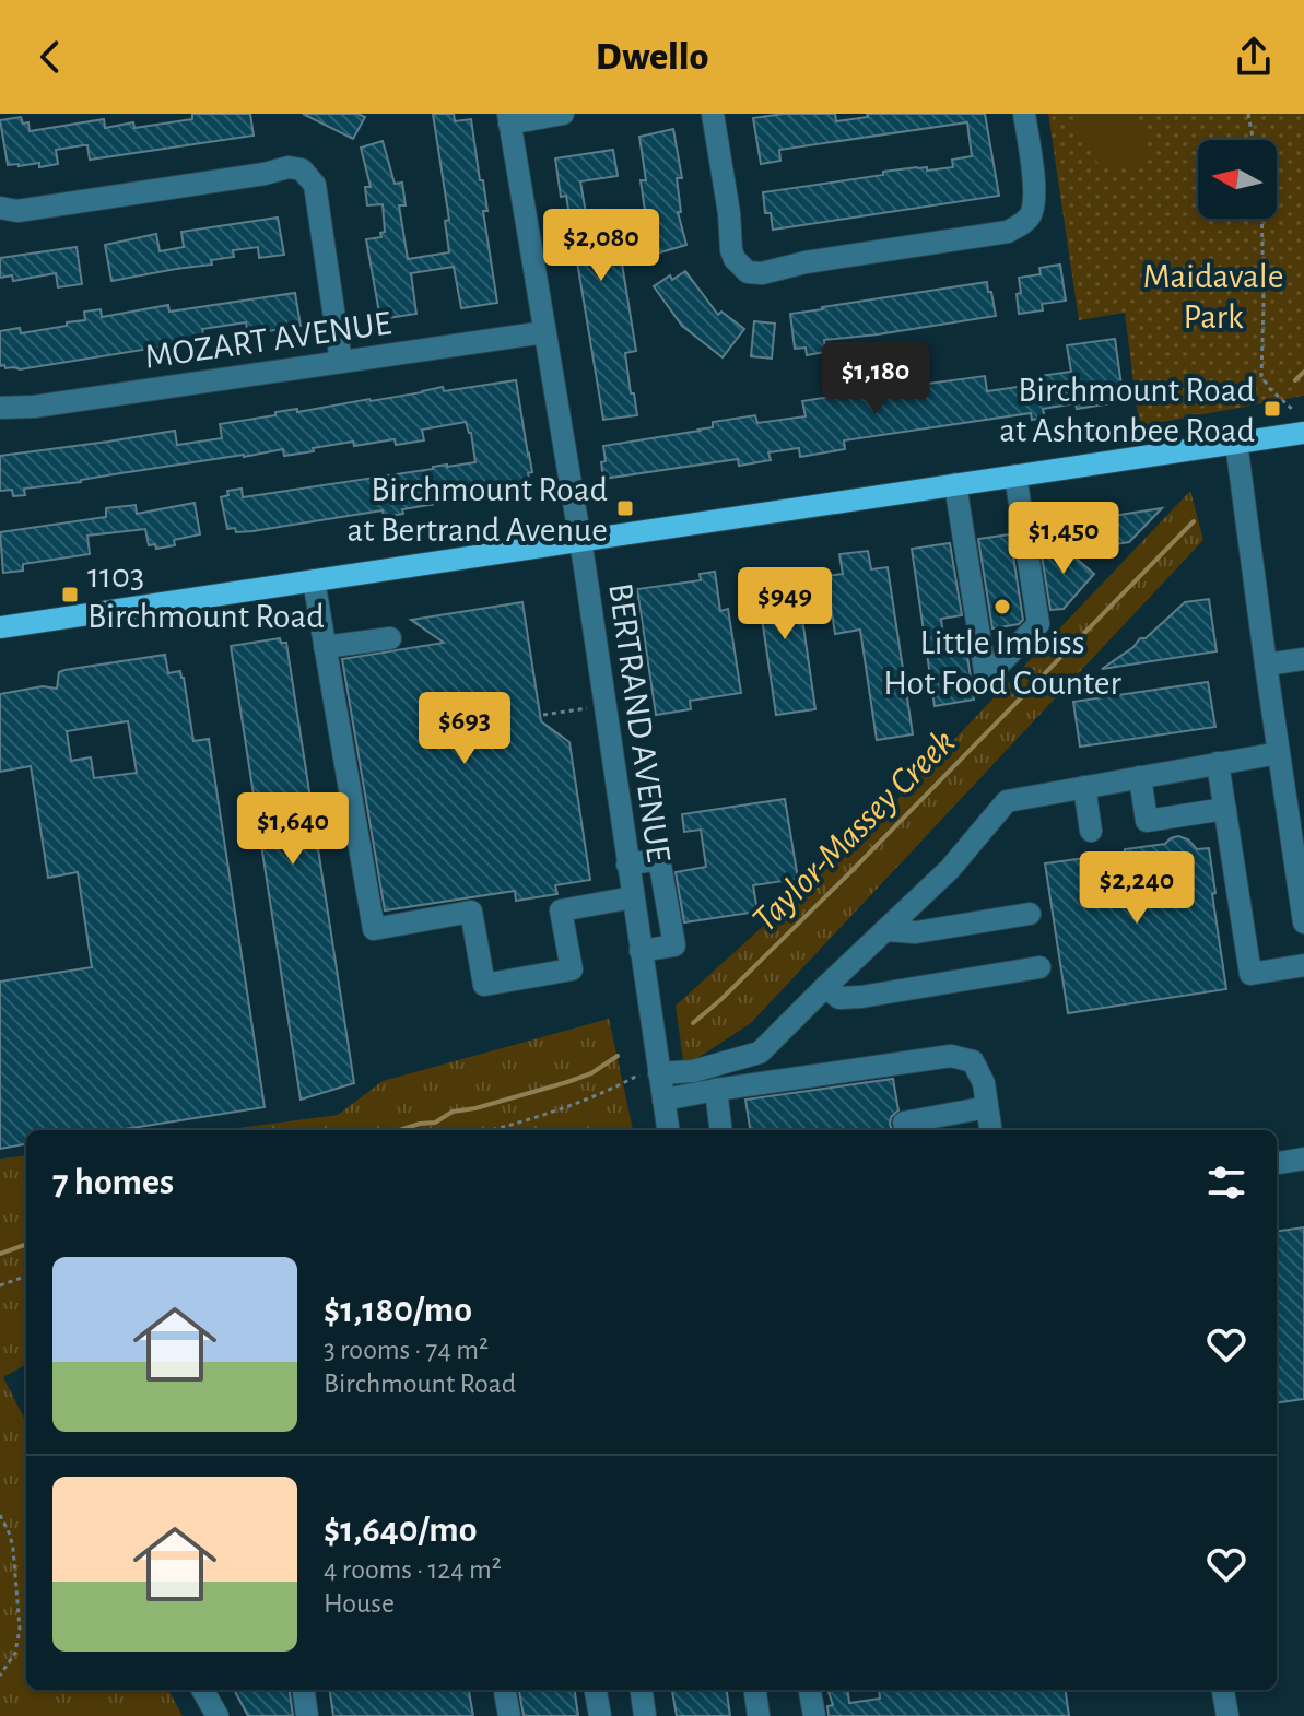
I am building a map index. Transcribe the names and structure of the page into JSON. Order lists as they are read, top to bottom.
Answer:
{
  "streets": {
    "street": ["MOZART AVENUE", "BERTRAND AVENUE"]
  },
  "crossings": [
    ["MOZART AVENUE", "BERTRAND AVENUE"]
  ],
  "water": ["Taylor-Massey Creek"],
  "parks": ["Maidavale Park"],
  "places": {
    "transit": ["Birchmount Road at Ashtonbee Road", "Birchmount Road at Bertrand Avenue", "1103 Birchmount Road"],
    "other": ["Little Imbiss Hot Food Counter"]
  },
  "north": "left",
  "page": {
    "header": "Dwello",
    "price": [
      "$2,080",
      "$1,180",
      "$1,450",
      "$949",
      "$693",
      "$1,640",
      "$2,240"
    ],
    "heading": "7 homes",
    "list": [
      {
        "name": "$1,180/mo",
        "note": "3 rooms · 74 m² · Birchmount Road"
      },
      {
        "name": "$1,640/mo",
        "note": "4 rooms · 124 m² · House"
      }
    ]
  }
}
